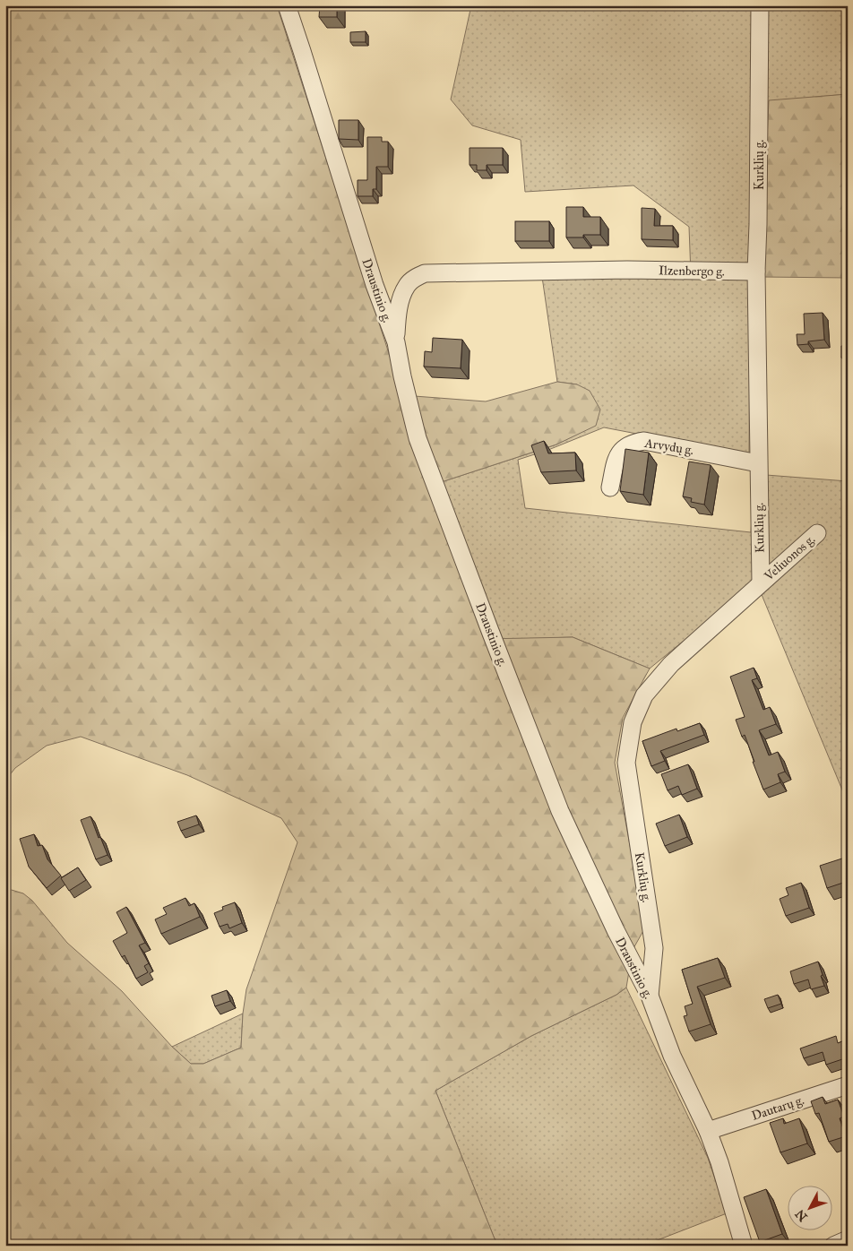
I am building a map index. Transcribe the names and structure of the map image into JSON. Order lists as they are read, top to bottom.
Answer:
{
  "streets": {
    "street": [
      "Kurklių g.",
      "Ilzenbergo g.",
      "Draustinio g.",
      "Arvydų g.",
      "Veliuonos g.",
      "Dautarų g."
    ]
  },
  "crossings": [
    ["Kurklių g.", "Ilzenbergo g."],
    ["Kurklių g.", "Draustinio g."],
    ["Kurklių g.", "Arvydų g."],
    ["Kurklių g.", "Veliuonos g."],
    ["Draustinio g.", "Dautarų g."]
  ],
  "north": "bottom left"
}
